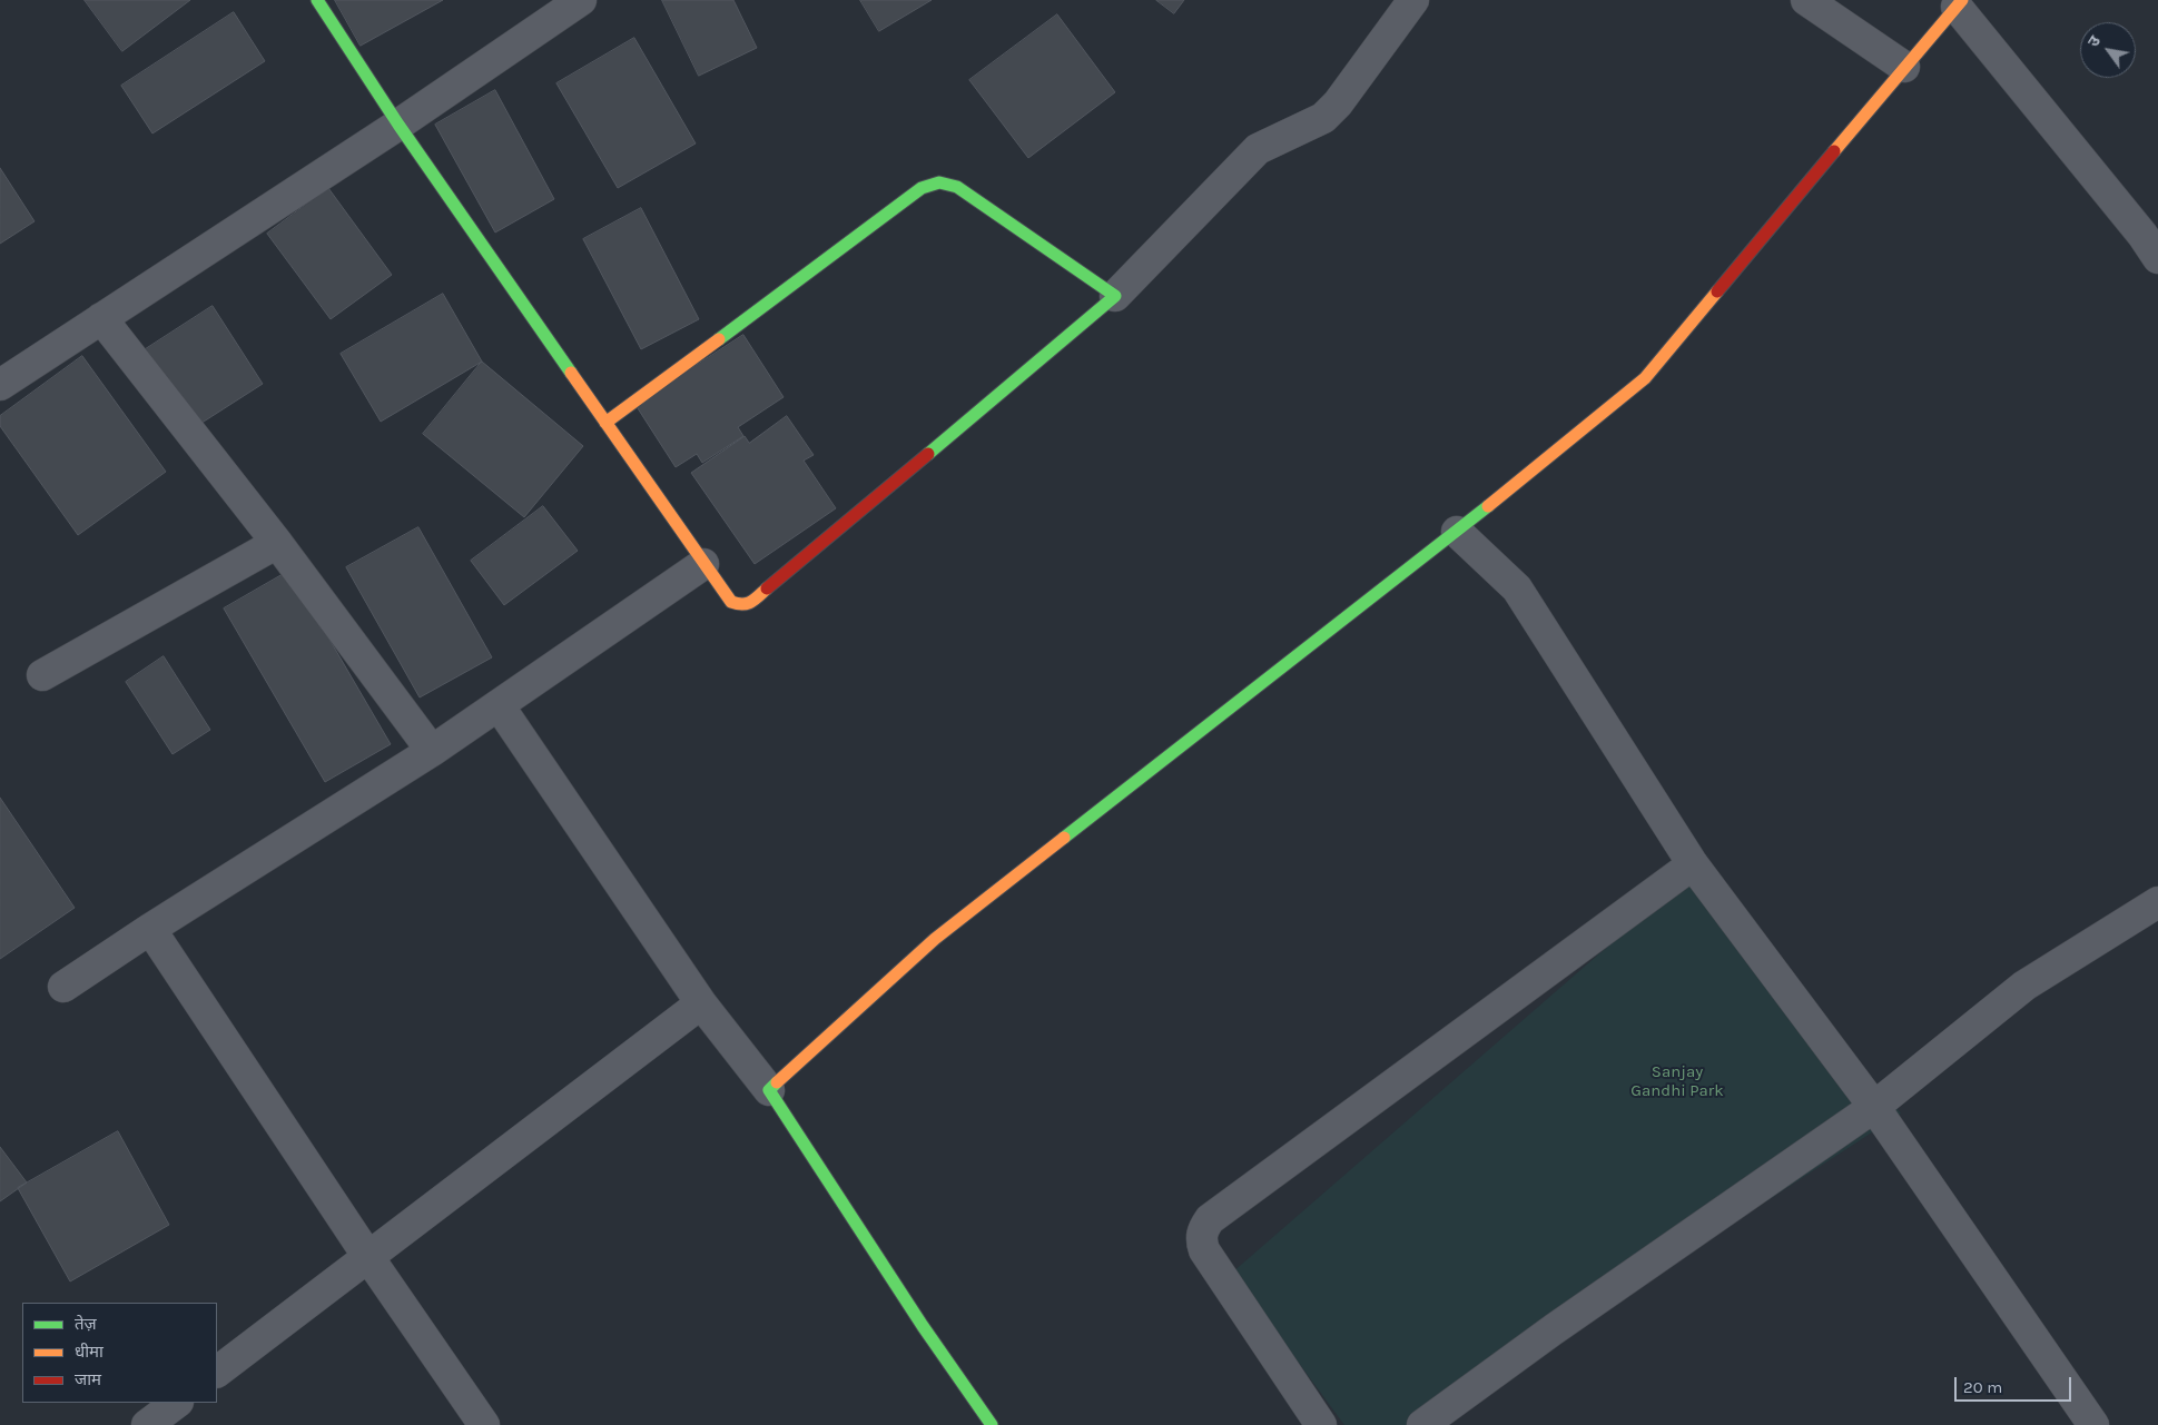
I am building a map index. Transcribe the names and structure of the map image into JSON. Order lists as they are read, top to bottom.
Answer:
{
  "parks": ["Sanjay Gandhi Park"],
  "legend": ["तेज़", "धीमा", "जाम"],
  "scale_bar": "20 m",
  "north": "top left"
}
